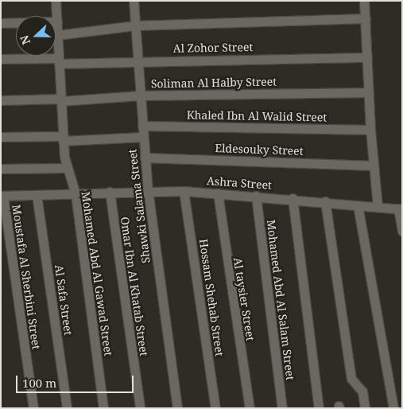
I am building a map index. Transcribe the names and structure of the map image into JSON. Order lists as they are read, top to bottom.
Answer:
{
  "streets": {
    "street": [
      "Al Zohor Street",
      "Soliman Al Halby Street",
      "Khaled Ibn Al Walid Street",
      "Eldesouky Street",
      "Ashra Street",
      "Shawki Salama Street",
      "Mohamed Abd Al Gawad Street",
      "Moustafa Al Sherbini Street",
      "Omar Ibn Al Khatab Street",
      "Hossam Shehab Street",
      "Al taysier Street",
      "Al Safa Street",
      "Mohamed Abd Al Salam Street"
    ]
  },
  "crossings": [
    ["Al Zohor Street", "Shawki Salama Street"],
    ["Al Zohor Street", "Mohamed Abd Al Gawad Street"],
    ["Soliman Al Halby Street", "Shawki Salama Street"],
    ["Soliman Al Halby Street", "Mohamed Abd Al Gawad Street"],
    ["Khaled Ibn Al Walid Street", "Shawki Salama Street"],
    ["Eldesouky Street", "Shawki Salama Street"],
    ["Ashra Street", "Shawki Salama Street"],
    ["Ashra Street", "Mohamed Abd Al Gawad Street"],
    ["Ashra Street", "Moustafa Al Sherbini Street"],
    ["Ashra Street", "Omar Ibn Al Khatab Street"],
    ["Ashra Street", "Hossam Shehab Street"],
    ["Ashra Street", "Al taysier Street"],
    ["Ashra Street", "Al Safa Street"],
    ["Ashra Street", "Mohamed Abd Al Salam Street"]
  ],
  "scale_bar": "100 m",
  "north": "left"
}
